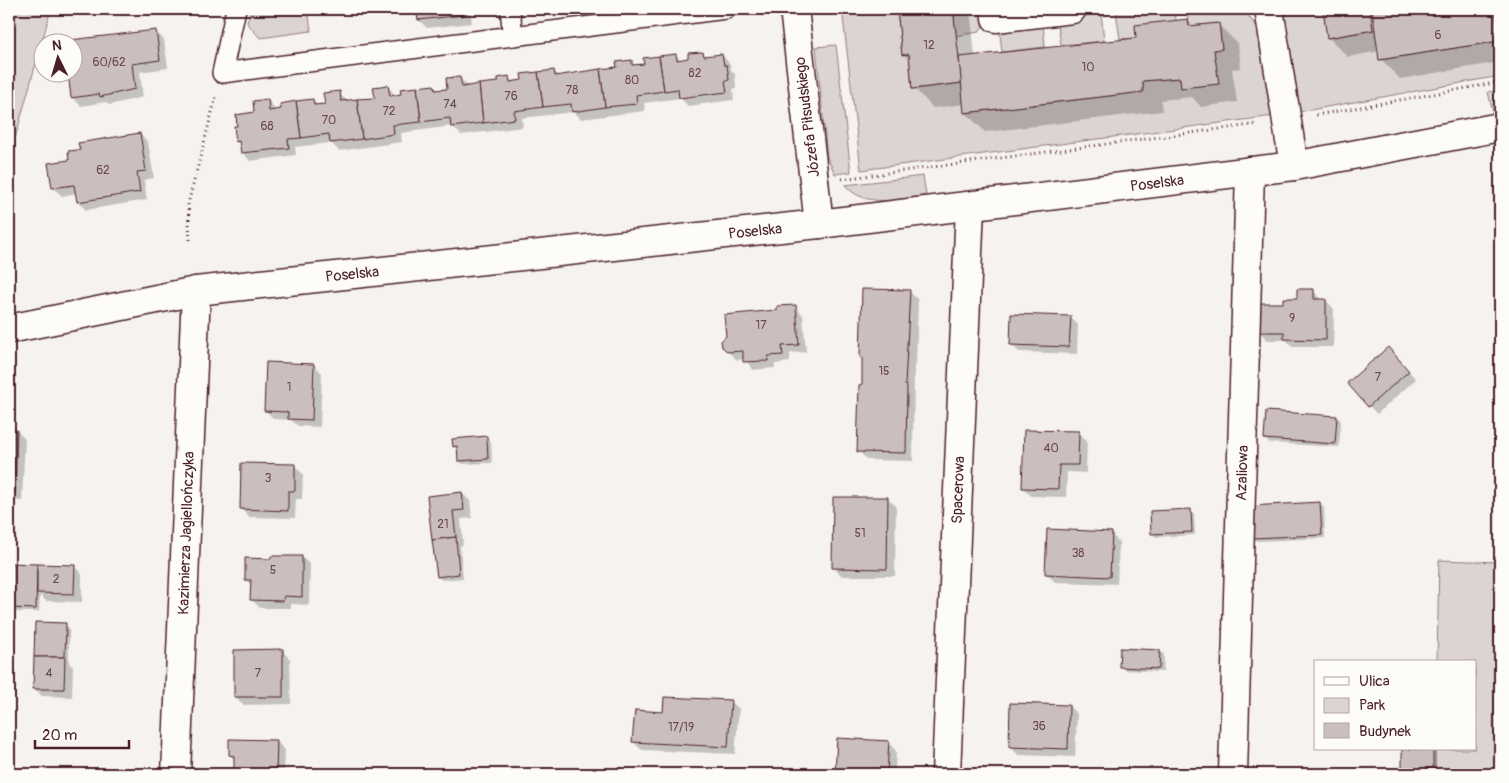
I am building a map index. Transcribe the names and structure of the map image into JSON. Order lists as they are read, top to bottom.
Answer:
{
  "streets": {
    "street": [
      "Józefa Piłsudskiego",
      "Poselska",
      "Azaliowa",
      "Spacerowa",
      "Kazimierza Jagiellończyka"
    ]
  },
  "crossings": [
    ["Józefa Piłsudskiego", "Poselska"],
    ["Poselska", "Azaliowa"],
    ["Poselska", "Spacerowa"],
    ["Poselska", "Kazimierza Jagiellończyka"]
  ],
  "house_numbers": [
    "6",
    "12",
    "60/62",
    "10",
    "82",
    "80",
    "78",
    "76",
    "74",
    "72",
    "70",
    "68",
    "62",
    "9",
    "17",
    "15",
    "7",
    "1",
    "40",
    "3",
    "21",
    "51",
    "38",
    "5",
    "2",
    "4",
    "7",
    "36",
    "17/19"
  ],
  "legend": ["Ulica", "Park", "Budynek"],
  "scale_bar": "20 m",
  "north": "top"
}
